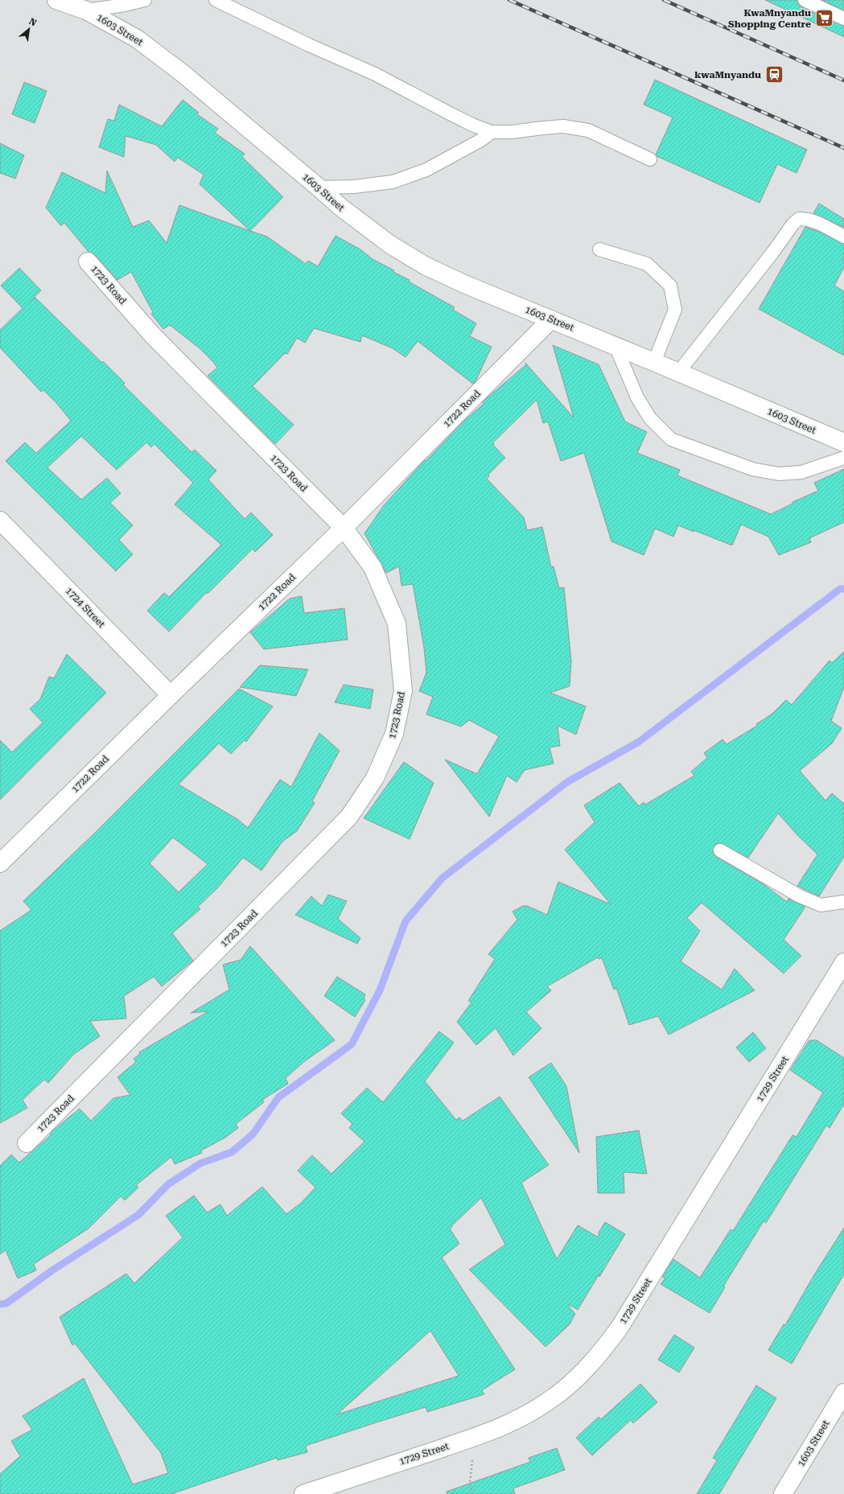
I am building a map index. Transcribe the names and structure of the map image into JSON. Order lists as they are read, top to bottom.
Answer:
{
  "streets": {
    "street": [
      "1603 Street",
      "1723 Road",
      "1722 Road",
      "1724 Street",
      "1729 Street"
    ]
  },
  "crossings": [
    ["1603 Street", "1722 Road"],
    ["1723 Road", "1722 Road"],
    ["1722 Road", "1724 Street"]
  ],
  "places": {
    "supermarket": ["KwaMnyandu Shopping Centre"],
    "station": ["kwaMnyandu"]
  },
  "north": "top right"
}
